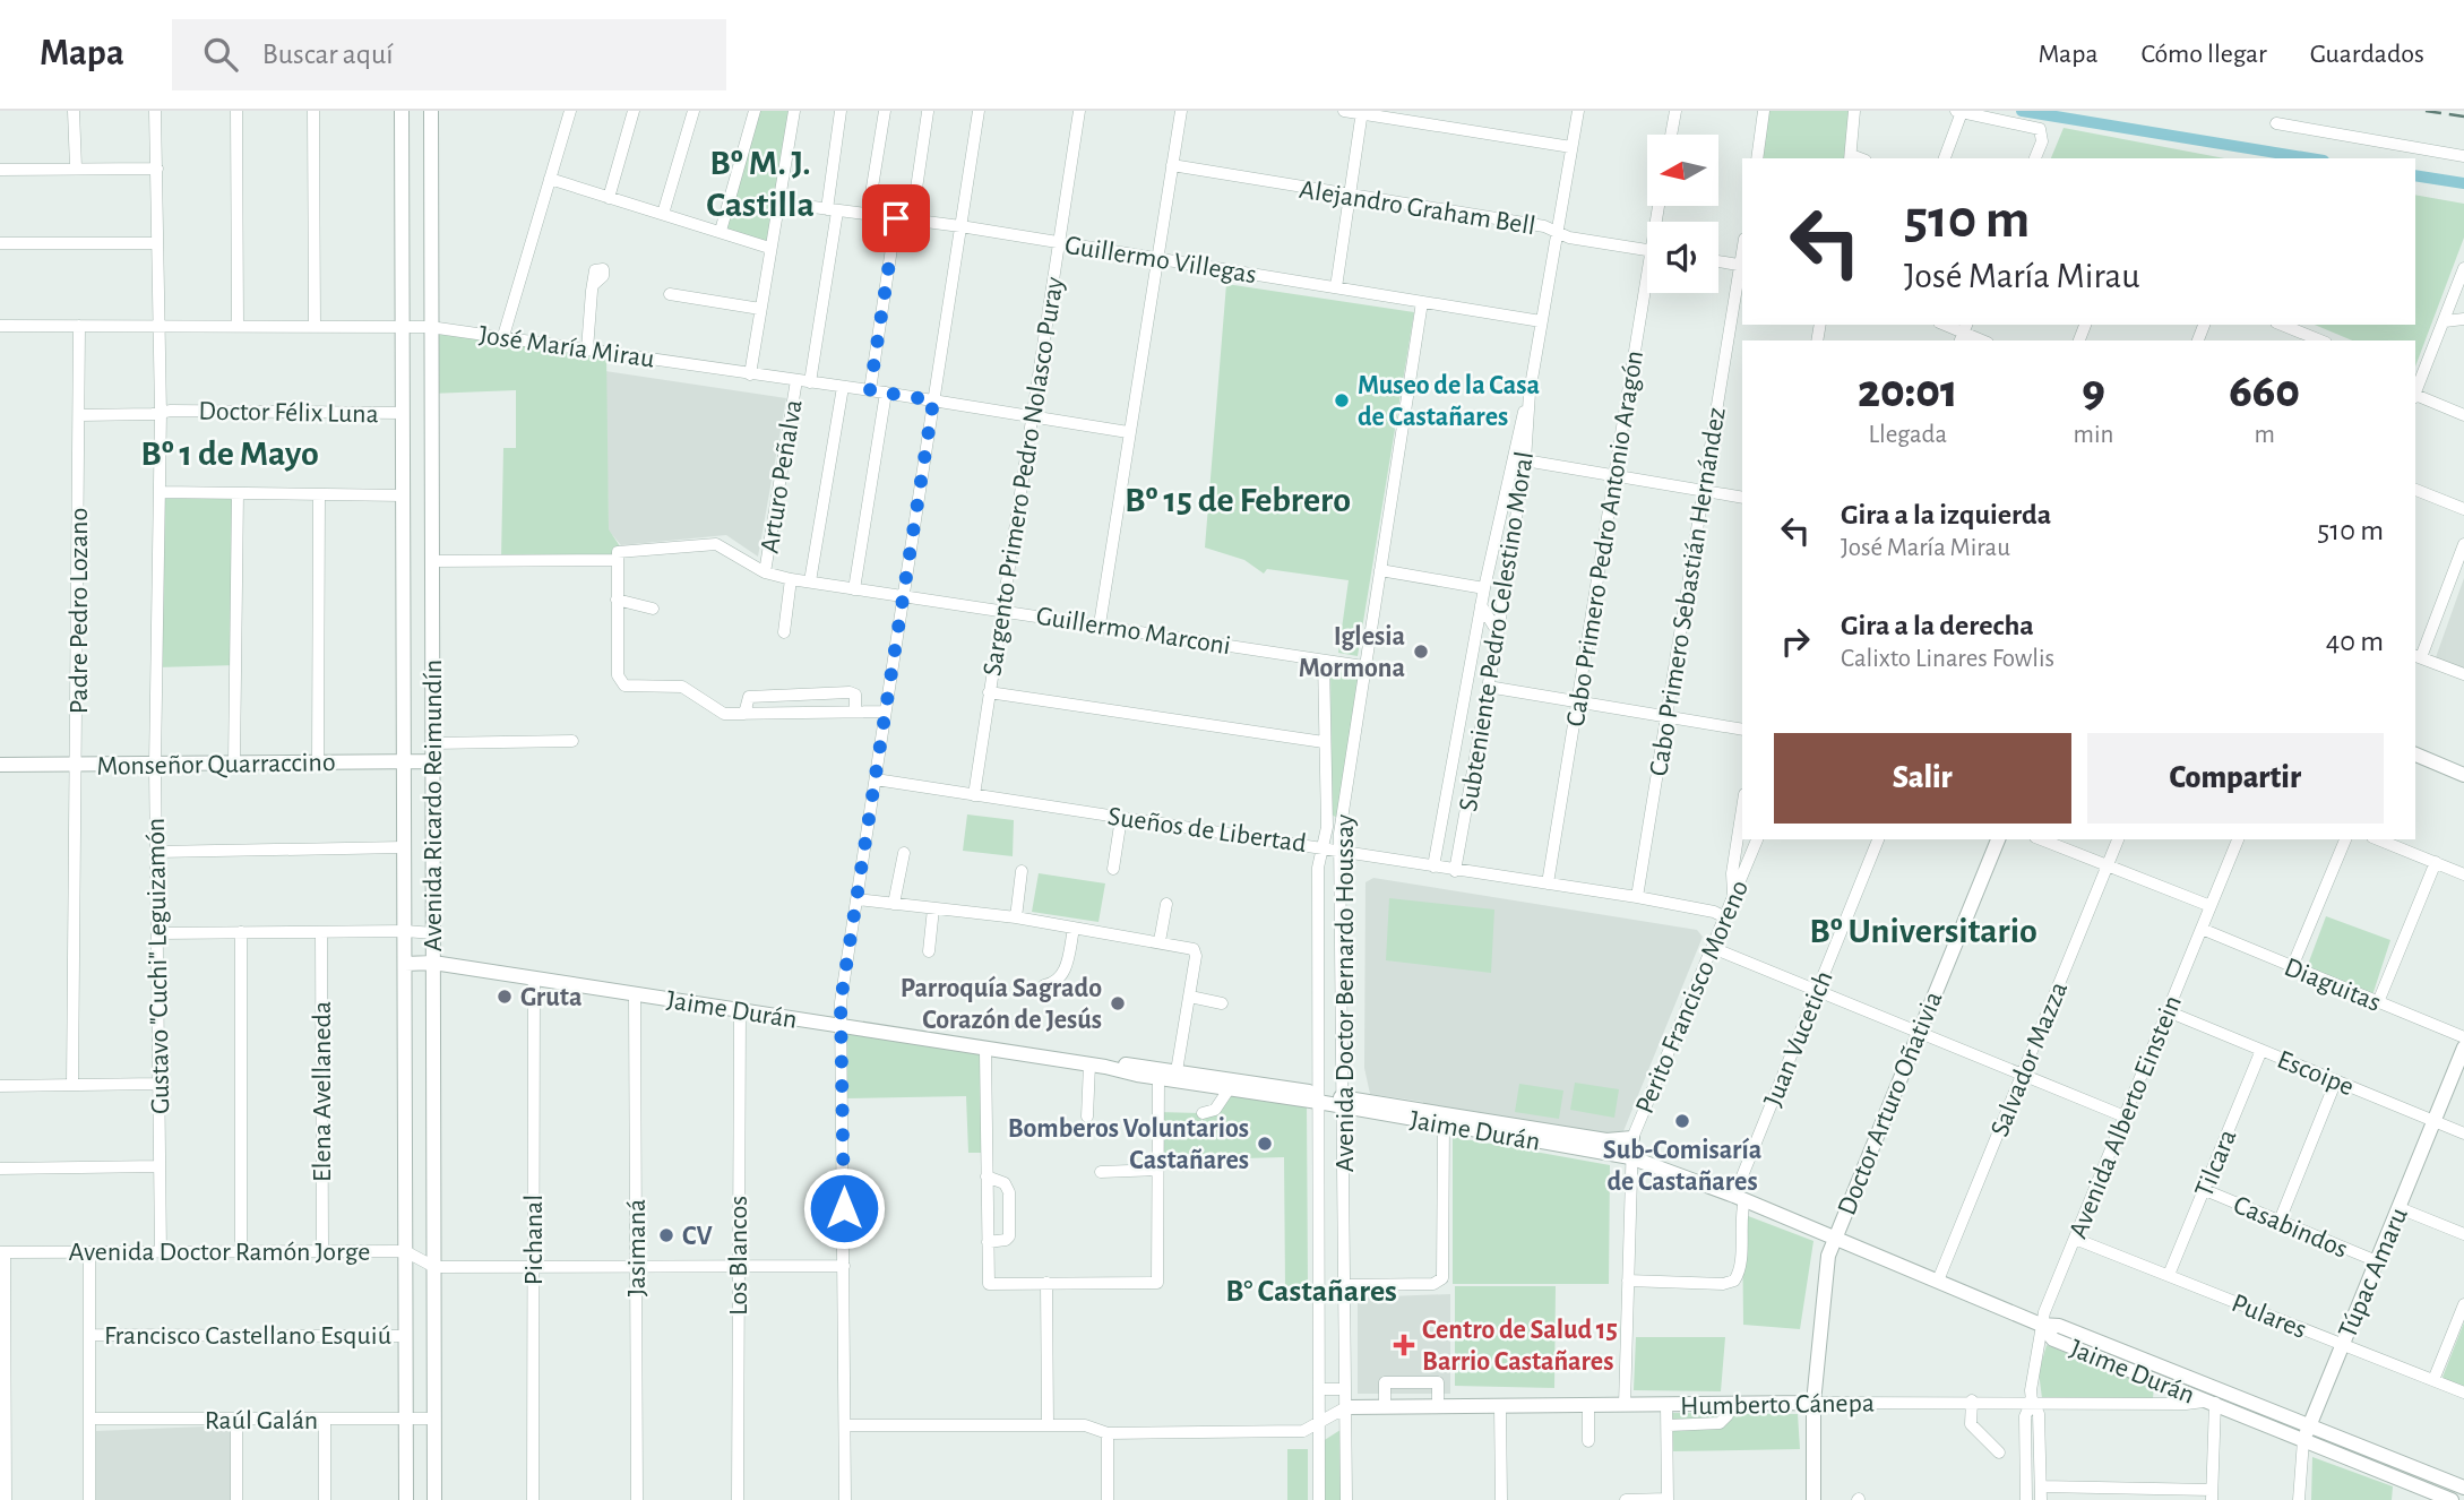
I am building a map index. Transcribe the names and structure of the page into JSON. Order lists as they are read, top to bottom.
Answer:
{
  "streets": {
    "street": [
      "Alejandro Graham Bell",
      "Guillermo Villegas",
      "José María Mirau",
      "Doctor Félix Luna",
      "Arturo Peñalva",
      "Sargento Primero Pedro Nolasco Puray",
      "Cabo Primero Pedro Antonio Aragón",
      "Cabo Primero Sebastián Hernández",
      "Padre Pedro Lozano",
      "Guillermo Marconi",
      "Subteniente Pedro Celestino Moral",
      "Monseñor Quarraccino",
      "Avenida Ricardo Reimundín",
      "Sueños de Libertad",
      "Gustavo \"Cuchi\" Leguizamón",
      "Diaguitas",
      "Avenida Doctor Bernardo Houssay",
      "Perito Francisco Moreno",
      "Jaime Durán",
      "Juan Vucetich",
      "Salvador Mazza",
      "Escoipe",
      "Elena Avellaneda",
      "Doctor Arturo Oñativia",
      "Avenida Alberto Einstein",
      "Tilcara",
      "Casabindos",
      "Pichanal",
      "Jasimaná",
      "Avenida Doctor Ramón Jorge",
      "Los Blancos",
      "Túpac Amaru",
      "Pulares",
      "Francisco Castellano Esquiú",
      "Humberto Cánepa",
      "Raúl Galán"
    ]
  },
  "crossings": [
    ["Alejandro Graham Bell", "Subteniente Pedro Celestino Moral"],
    ["Guillermo Villegas", "Arturo Peñalva"],
    ["Guillermo Villegas", "Sargento Primero Pedro Nolasco Puray"],
    ["Guillermo Villegas", "Subteniente Pedro Celestino Moral"],
    ["Guillermo Villegas", "Avenida Doctor Bernardo Houssay"],
    ["José María Mirau", "Arturo Peñalva"],
    ["José María Mirau", "Sargento Primero Pedro Nolasco Puray"],
    ["José María Mirau", "Padre Pedro Lozano"],
    ["José María Mirau", "Avenida Ricardo Reimundín"],
    ["José María Mirau", "Gustavo \"Cuchi\" Leguizamón"],
    ["Doctor Félix Luna", "Padre Pedro Lozano"],
    ["Doctor Félix Luna", "Avenida Ricardo Reimundín"],
    ["Doctor Félix Luna", "Gustavo \"Cuchi\" Leguizamón"],
    ["Arturo Peñalva", "Guillermo Marconi"],
    ["Sargento Primero Pedro Nolasco Puray", "Guillermo Marconi"],
    ["Sargento Primero Pedro Nolasco Puray", "Sueños de Libertad"],
    ["Cabo Primero Pedro Antonio Aragón", "Sueños de Libertad"],
    ["Cabo Primero Sebastián Hernández", "Sueños de Libertad"],
    ["Padre Pedro Lozano", "Monseñor Quarraccino"],
    ["Guillermo Marconi", "Avenida Doctor Bernardo Houssay"],
    ["Subteniente Pedro Celestino Moral", "Sueños de Libertad"],
    ["Monseñor Quarraccino", "Avenida Ricardo Reimundín"],
    ["Monseñor Quarraccino", "Gustavo \"Cuchi\" Leguizamón"],
    ["Avenida Ricardo Reimundín", "Jaime Durán"],
    ["Avenida Ricardo Reimundín", "Avenida Doctor Ramón Jorge"],
    ["Avenida Ricardo Reimundín", "Francisco Castellano Esquiú"],
    ["Avenida Ricardo Reimundín", "Raúl Galán"],
    ["Sueños de Libertad", "Avenida Doctor Bernardo Houssay"],
    ["Sueños de Libertad", "Perito Francisco Moreno"],
    ["Gustavo \"Cuchi\" Leguizamón", "Avenida Doctor Ramón Jorge"],
    ["Diaguitas", "Avenida Alberto Einstein"],
    ["Avenida Doctor Bernardo Houssay", "Jaime Durán"],
    ["Avenida Doctor Bernardo Houssay", "Humberto Cánepa"],
    ["Perito Francisco Moreno", "Jaime Durán"],
    ["Perito Francisco Moreno", "Juan Vucetich"],
    ["Perito Francisco Moreno", "Humberto Cánepa"],
    ["Jaime Durán", "Juan Vucetich"],
    ["Jaime Durán", "Salvador Mazza"],
    ["Jaime Durán", "Doctor Arturo Oñativia"],
    ["Jaime Durán", "Avenida Alberto Einstein"],
    ["Jaime Durán", "Pichanal"],
    ["Jaime Durán", "Jasimaná"],
    ["Jaime Durán", "Los Blancos"],
    ["Jaime Durán", "Túpac Amaru"],
    ["Jaime Durán", "Humberto Cánepa"],
    ["Escoipe", "Avenida Alberto Einstein"],
    ["Escoipe", "Tilcara"],
    ["Escoipe", "Túpac Amaru"],
    ["Elena Avellaneda", "Avenida Doctor Ramón Jorge"],
    ["Doctor Arturo Oñativia", "Humberto Cánepa"],
    ["Avenida Alberto Einstein", "Pulares"],
    ["Avenida Alberto Einstein", "Humberto Cánepa"],
    ["Tilcara", "Casabindos"],
    ["Tilcara", "Pulares"],
    ["Casabindos", "Túpac Amaru"],
    ["Túpac Amaru", "Pulares"]
  ],
  "districts": [
    "Bº M. J. Castilla",
    "Bº 1 de Mayo",
    "Bº 15 de Febrero",
    "Bº Universitario",
    "B° Castañares"
  ],
  "places": {
    "other": [
      "Museo de la Casa de Castañares",
      "Iglesia Mormona",
      "Gruta",
      "Parroquía Sagrado Corazón de Jesús",
      "Sub-Comisaría de Castañares",
      "Bomberos Voluntarios Castañares",
      "CV"
    ],
    "health": ["Centro de Salud 15 Barrio Castañares"]
  },
  "north": "left",
  "page": {
    "header": "Mapa",
    "search": "Buscar aquí",
    "nav": ["Mapa", "Cómo llegar", "Guardados"],
    "turn": ["510 m", "José María Mirau"],
    "eta": [
      "20:01",
      "Llegada",
      "9",
      "min",
      "660",
      "m"
    ],
    "list": [
      {
        "name": "Gira a la izquierda",
        "note": "José María Mirau",
        "value": "510 m"
      },
      {
        "name": "Gira a la derecha",
        "note": "Calixto Linares Fowlis",
        "value": "40 m"
      }
    ],
    "buttons": ["Salir", "Compartir"]
  }
}
